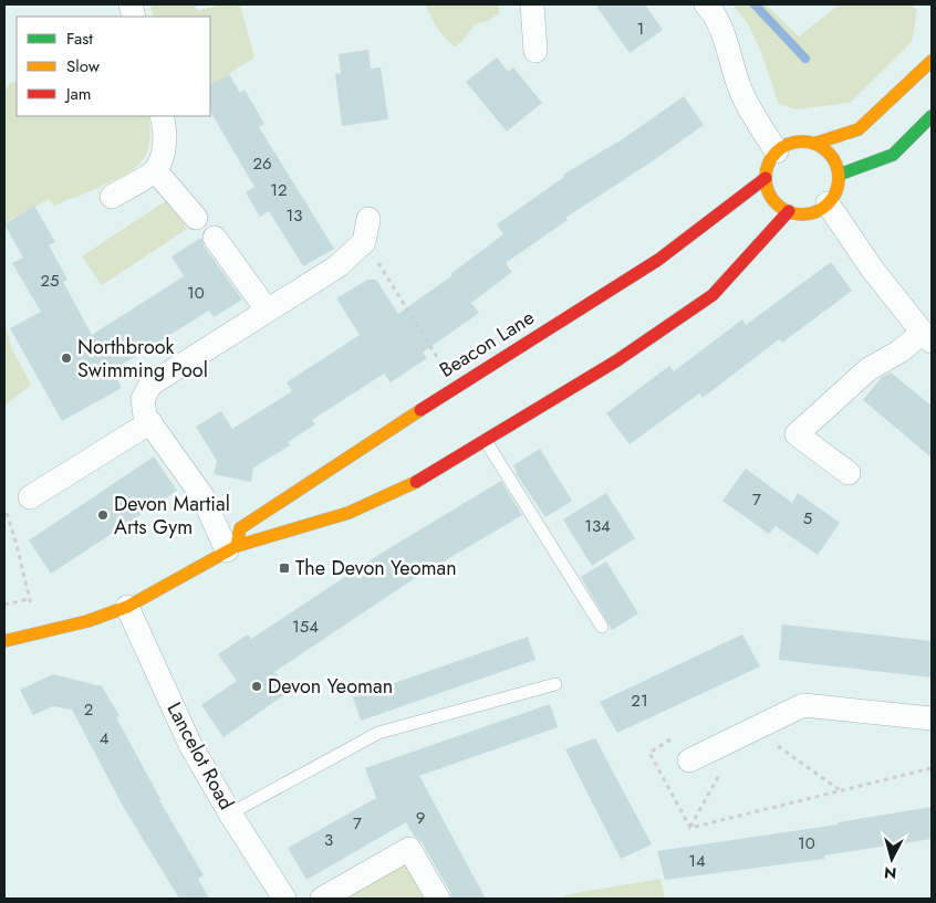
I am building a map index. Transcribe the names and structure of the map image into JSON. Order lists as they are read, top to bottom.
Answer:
{
  "streets": {
    "street": ["Beacon Lane", "Lancelot Road"]
  },
  "places": {
    "other": ["Northbrook Swimming Pool", "Devon Martial Arts Gym", "Devon Yeoman"],
    "transit": ["The Devon Yeoman"]
  },
  "house_numbers": [
    "1",
    "26",
    "12",
    "13",
    "25",
    "10",
    "7",
    "5",
    "134",
    "154",
    "21",
    "2",
    "4",
    "9",
    "7",
    "3",
    "10",
    "14"
  ],
  "legend": ["Fast", "Slow", "Jam"],
  "north": "bottom"
}
